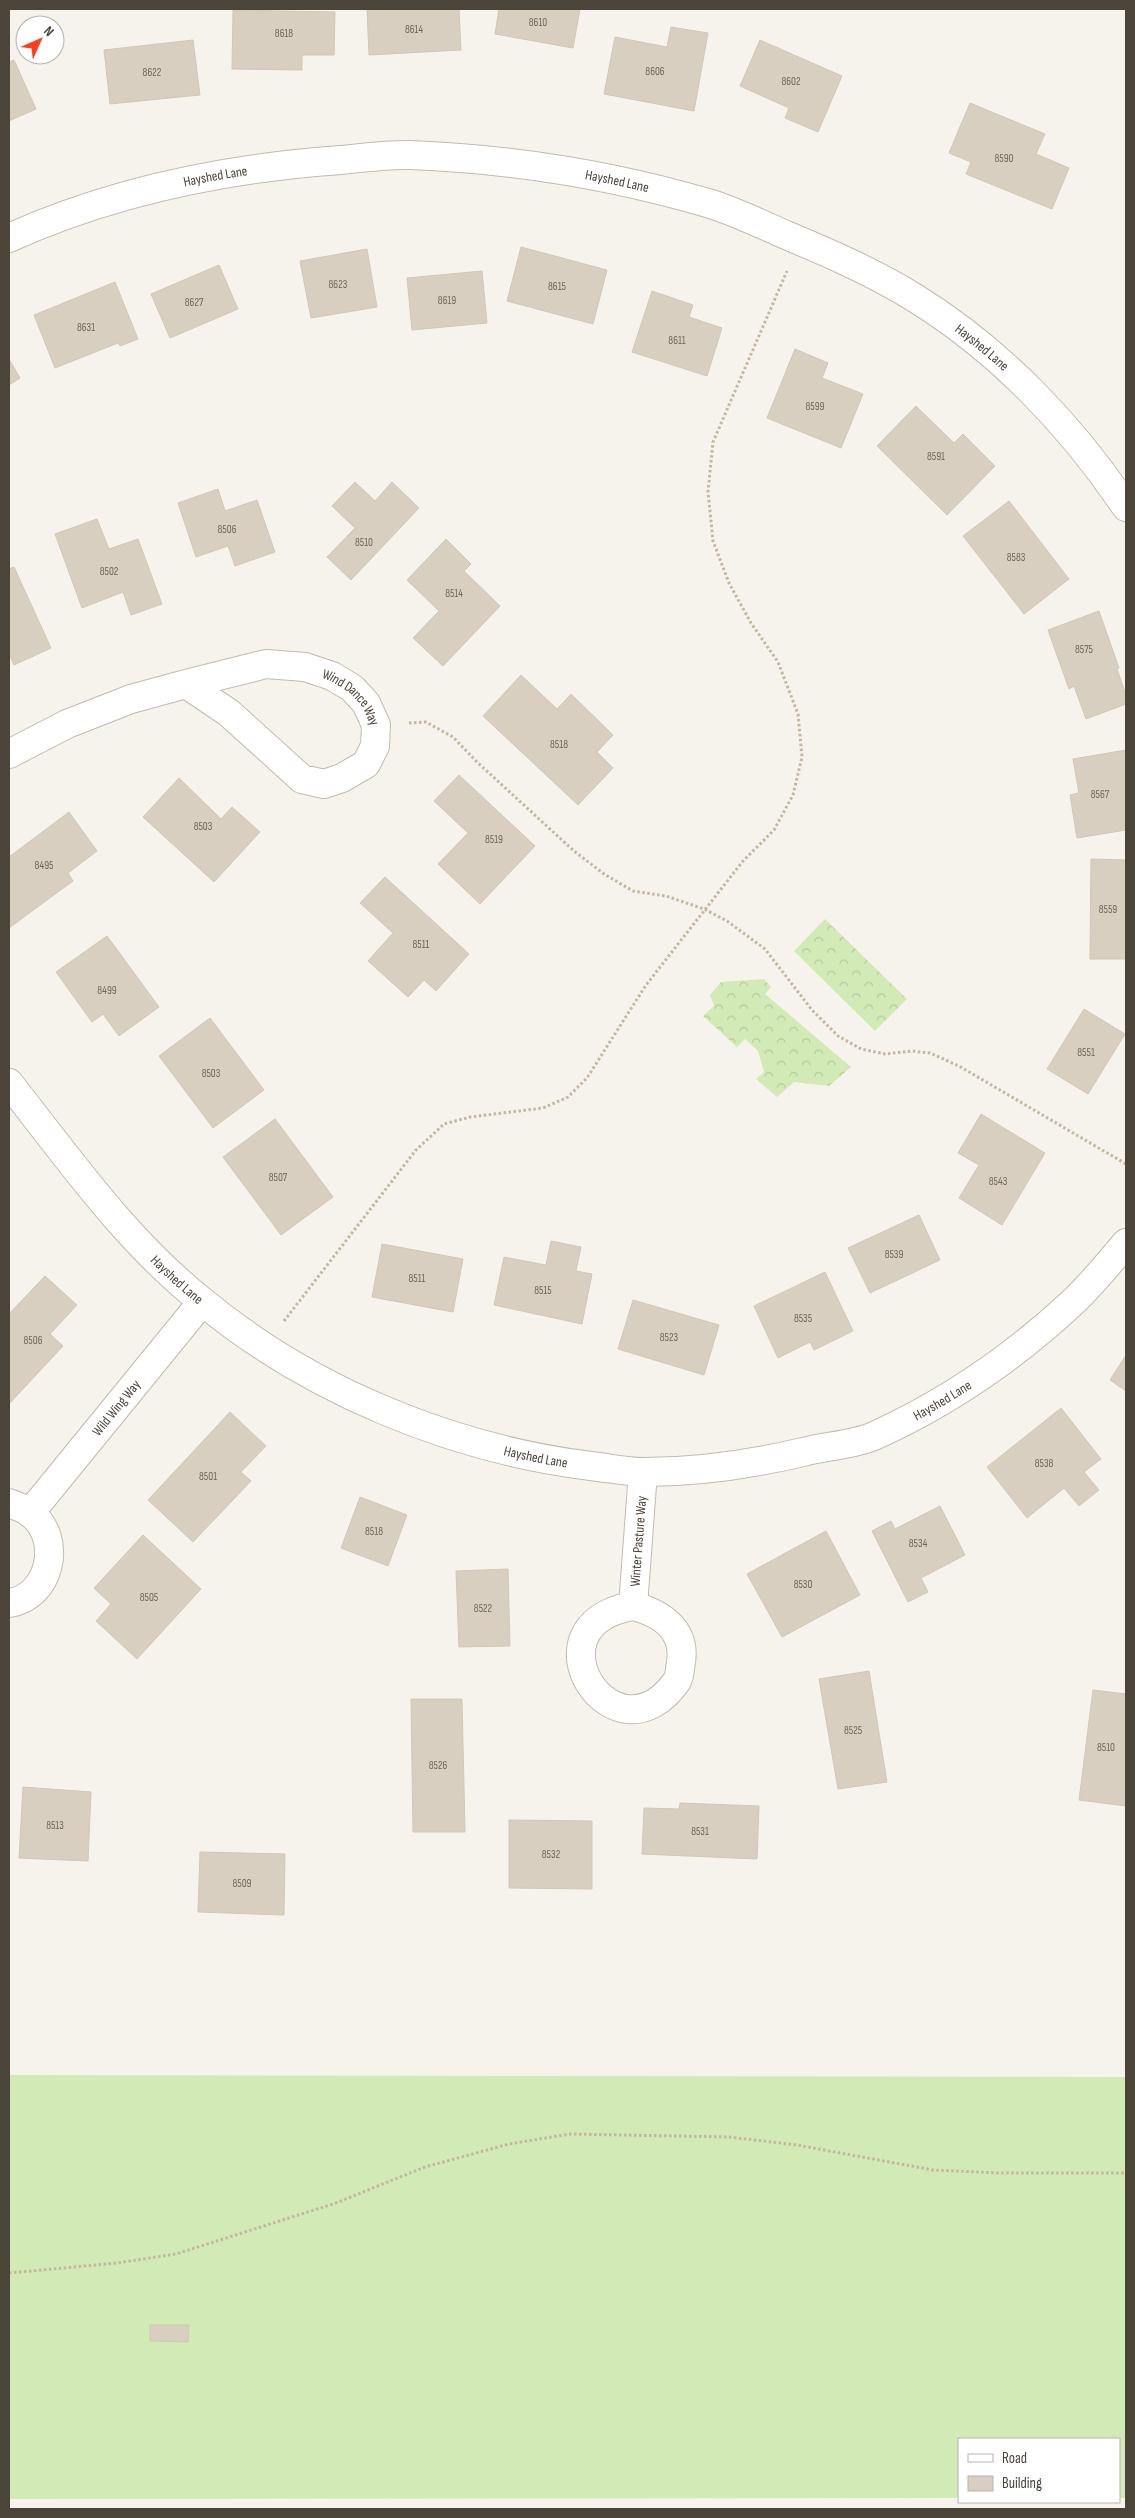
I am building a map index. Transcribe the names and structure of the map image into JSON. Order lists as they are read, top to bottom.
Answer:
{
  "streets": {
    "street": [
      "Hayshed Lane",
      "Wind Dance Way",
      "Wild Wing Way",
      "Winter Pasture Way"
    ]
  },
  "crossings": [
    ["Hayshed Lane", "Wild Wing Way"],
    ["Hayshed Lane", "Winter Pasture Way"]
  ],
  "house_numbers": [
    "8610",
    "8614",
    "8618",
    "8606",
    "8622",
    "8602",
    "8590",
    "8623",
    "8615",
    "8619",
    "8627",
    "8631",
    "8611",
    "8599",
    "8591",
    "8506",
    "8510",
    "8583",
    "8502",
    "8514",
    "8575",
    "8518",
    "8567",
    "8503",
    "8519",
    "8495",
    "8559",
    "8511",
    "8499",
    "8551",
    "8503",
    "8507",
    "8543",
    "8539",
    "8511",
    "8515",
    "8535",
    "8523",
    "8506",
    "8538",
    "8501",
    "8518",
    "8534",
    "8530",
    "8505",
    "8522",
    "8525",
    "8510",
    "8526",
    "8513",
    "8531",
    "8532",
    "8509"
  ],
  "legend": ["Road", "Building"],
  "north": "top right"
}
